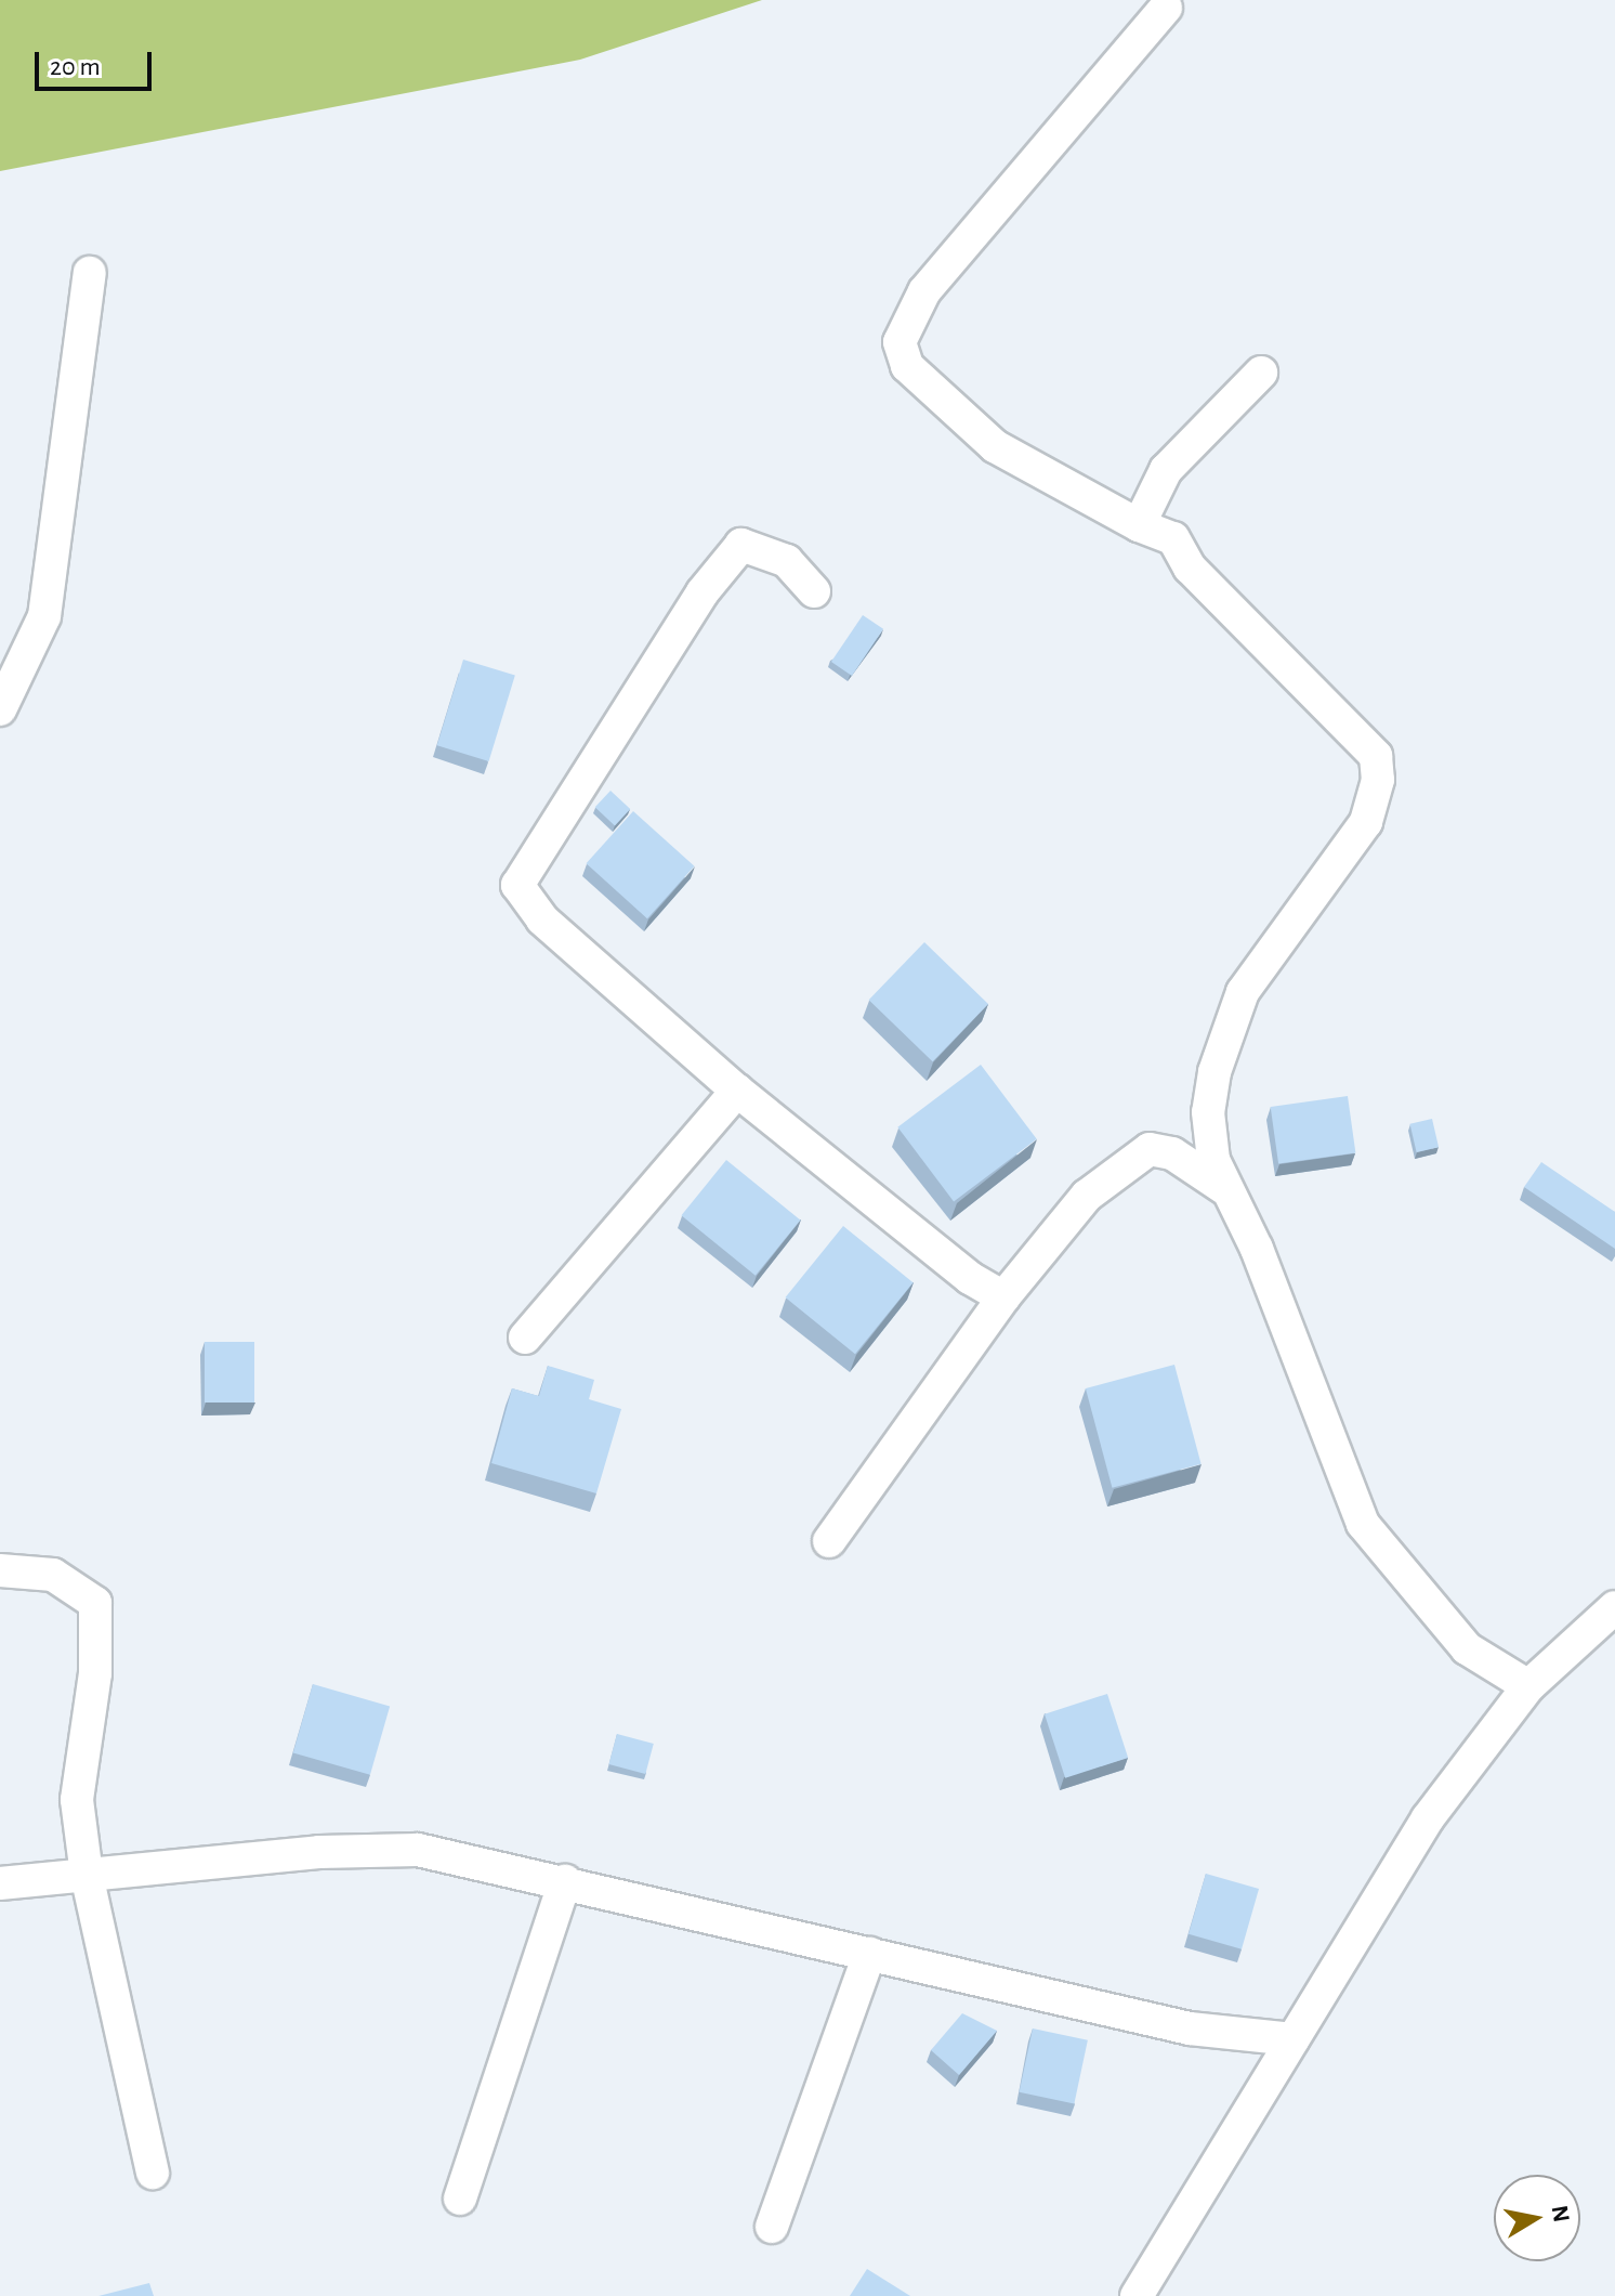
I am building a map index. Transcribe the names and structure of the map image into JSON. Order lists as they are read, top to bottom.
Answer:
{
  "scale_bar": "20 m",
  "north": "right"
}
